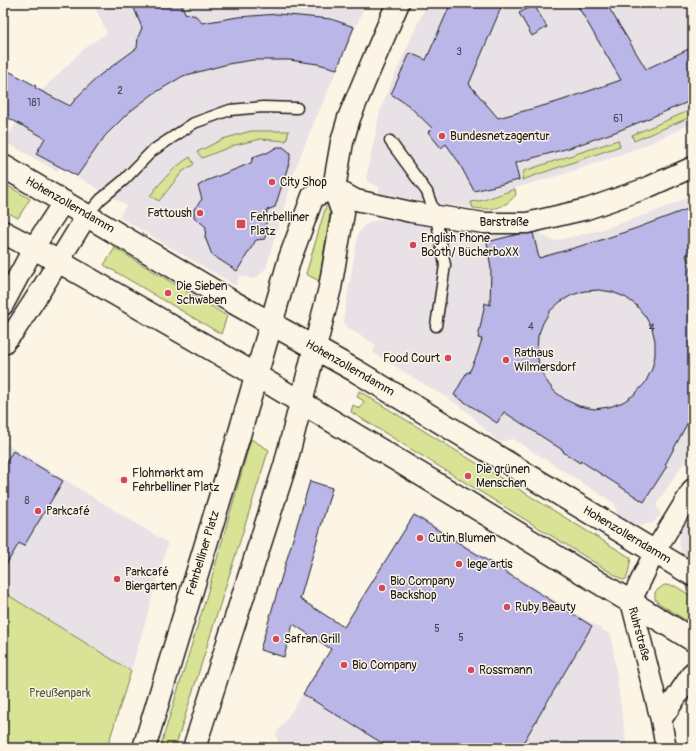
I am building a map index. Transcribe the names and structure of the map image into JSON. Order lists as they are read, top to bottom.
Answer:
{
  "streets": {
    "main road": ["Hohenzollerndamm", "Fehrbelliner Platz"],
    "street": ["Barstraße", "Ruhrstraße"]
  },
  "crossings": [
    ["Hohenzollerndamm", "Fehrbelliner Platz"],
    ["Hohenzollerndamm", "Ruhrstraße"],
    ["Barstraße", "Fehrbelliner Platz"]
  ],
  "parks": ["Preußenpark"],
  "places": {
    "other": [
      "Bundesnetzagentur",
      "City Shop",
      "Fattoush",
      "English Phone Booth/ BücherboXX",
      "Die Sieben Schwaben",
      "Food Court",
      "Rathaus Wilmersdorf",
      "Die grünen Menschen",
      "Flohmarkt am Fehrbelliner Platz",
      "Parkcafé",
      "Cutin Blumen",
      "lege artis",
      "Parkcafé Biergarten",
      "Bio Company Backshop",
      "Ruby Beauty",
      "Safran Grill",
      "Bio Company",
      "Rossmann"
    ],
    "transit": ["Fehrbelliner Platz"]
  },
  "house_numbers": [
    "3",
    "2",
    "181",
    "61",
    "4",
    "4",
    "8",
    "5",
    "5"
  ]
}
